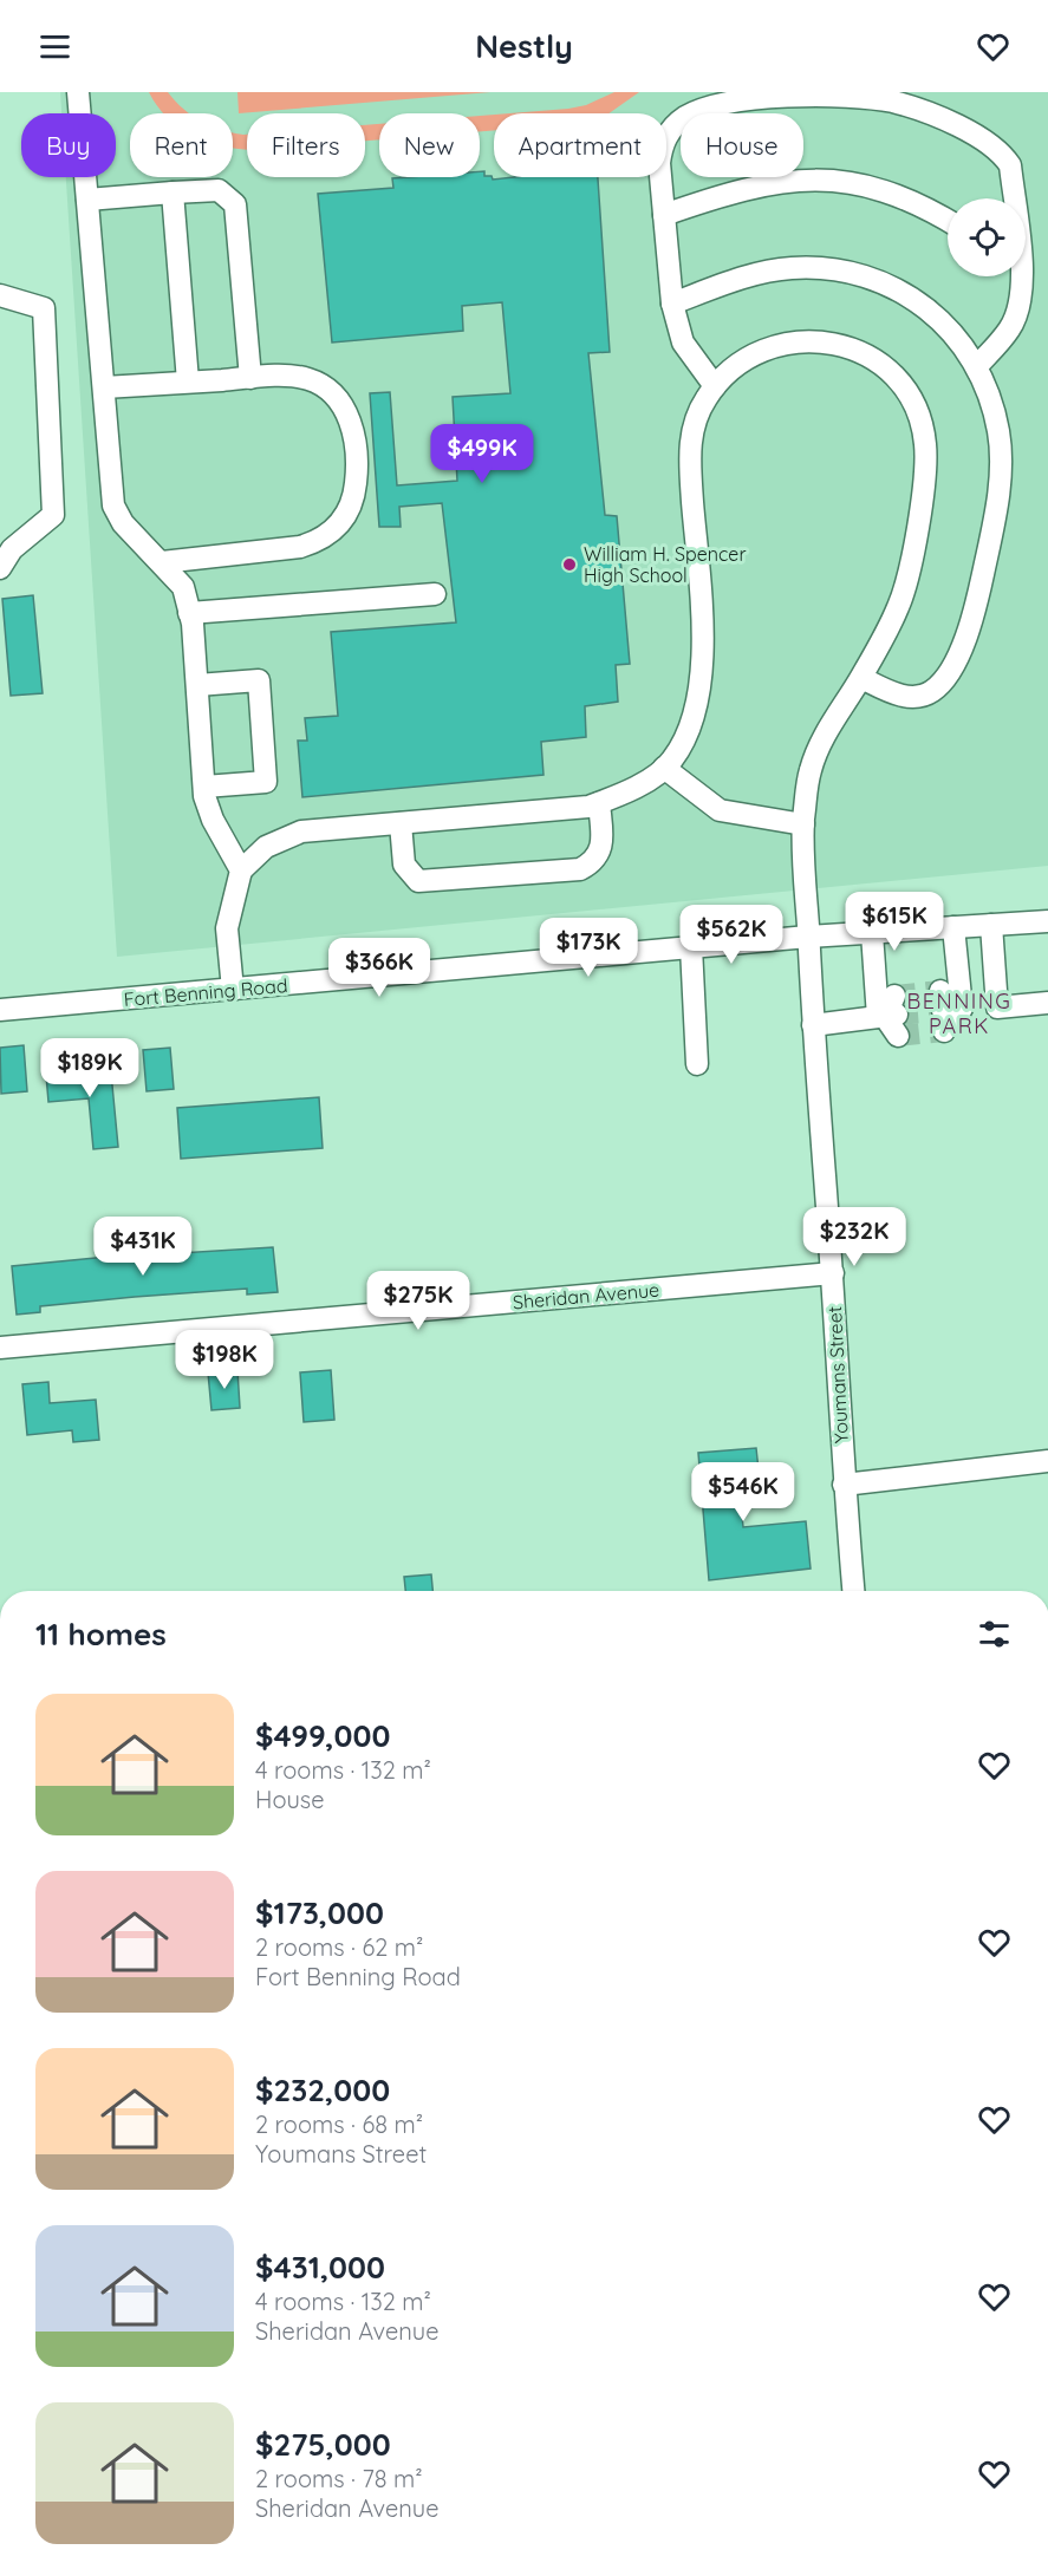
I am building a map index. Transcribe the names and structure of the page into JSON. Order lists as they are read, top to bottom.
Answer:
{
  "streets": {
    "street": ["Fort Benning Road", "Sheridan Avenue", "Youmans Street"]
  },
  "crossings": [
    ["Fort Benning Road", "Youmans Street"],
    ["Sheridan Avenue", "Youmans Street"]
  ],
  "districts": ["BENNING PARK"],
  "places": ["William H. Spencer High School"],
  "page": {
    "header": "Nestly",
    "chip": [
      "Buy",
      "Rent",
      "Filters",
      "New",
      "Apartment",
      "House"
    ],
    "price": [
      "$499K",
      "$615K",
      "$562K",
      "$173K",
      "$366K",
      "$189K",
      "$232K",
      "$431K",
      "$275K",
      "$198K",
      "$546K"
    ],
    "heading": "11 homes",
    "list": [
      {
        "name": "$499,000",
        "note": "4 rooms · 132 m² · House"
      },
      {
        "name": "$173,000",
        "note": "2 rooms · 62 m² · Fort Benning Road"
      },
      {
        "name": "$232,000",
        "note": "2 rooms · 68 m² · Youmans Street"
      },
      {
        "name": "$431,000",
        "note": "4 rooms · 132 m² · Sheridan Avenue"
      },
      {
        "name": "$275,000",
        "note": "2 rooms · 78 m² · Sheridan Avenue"
      }
    ]
  }
}
